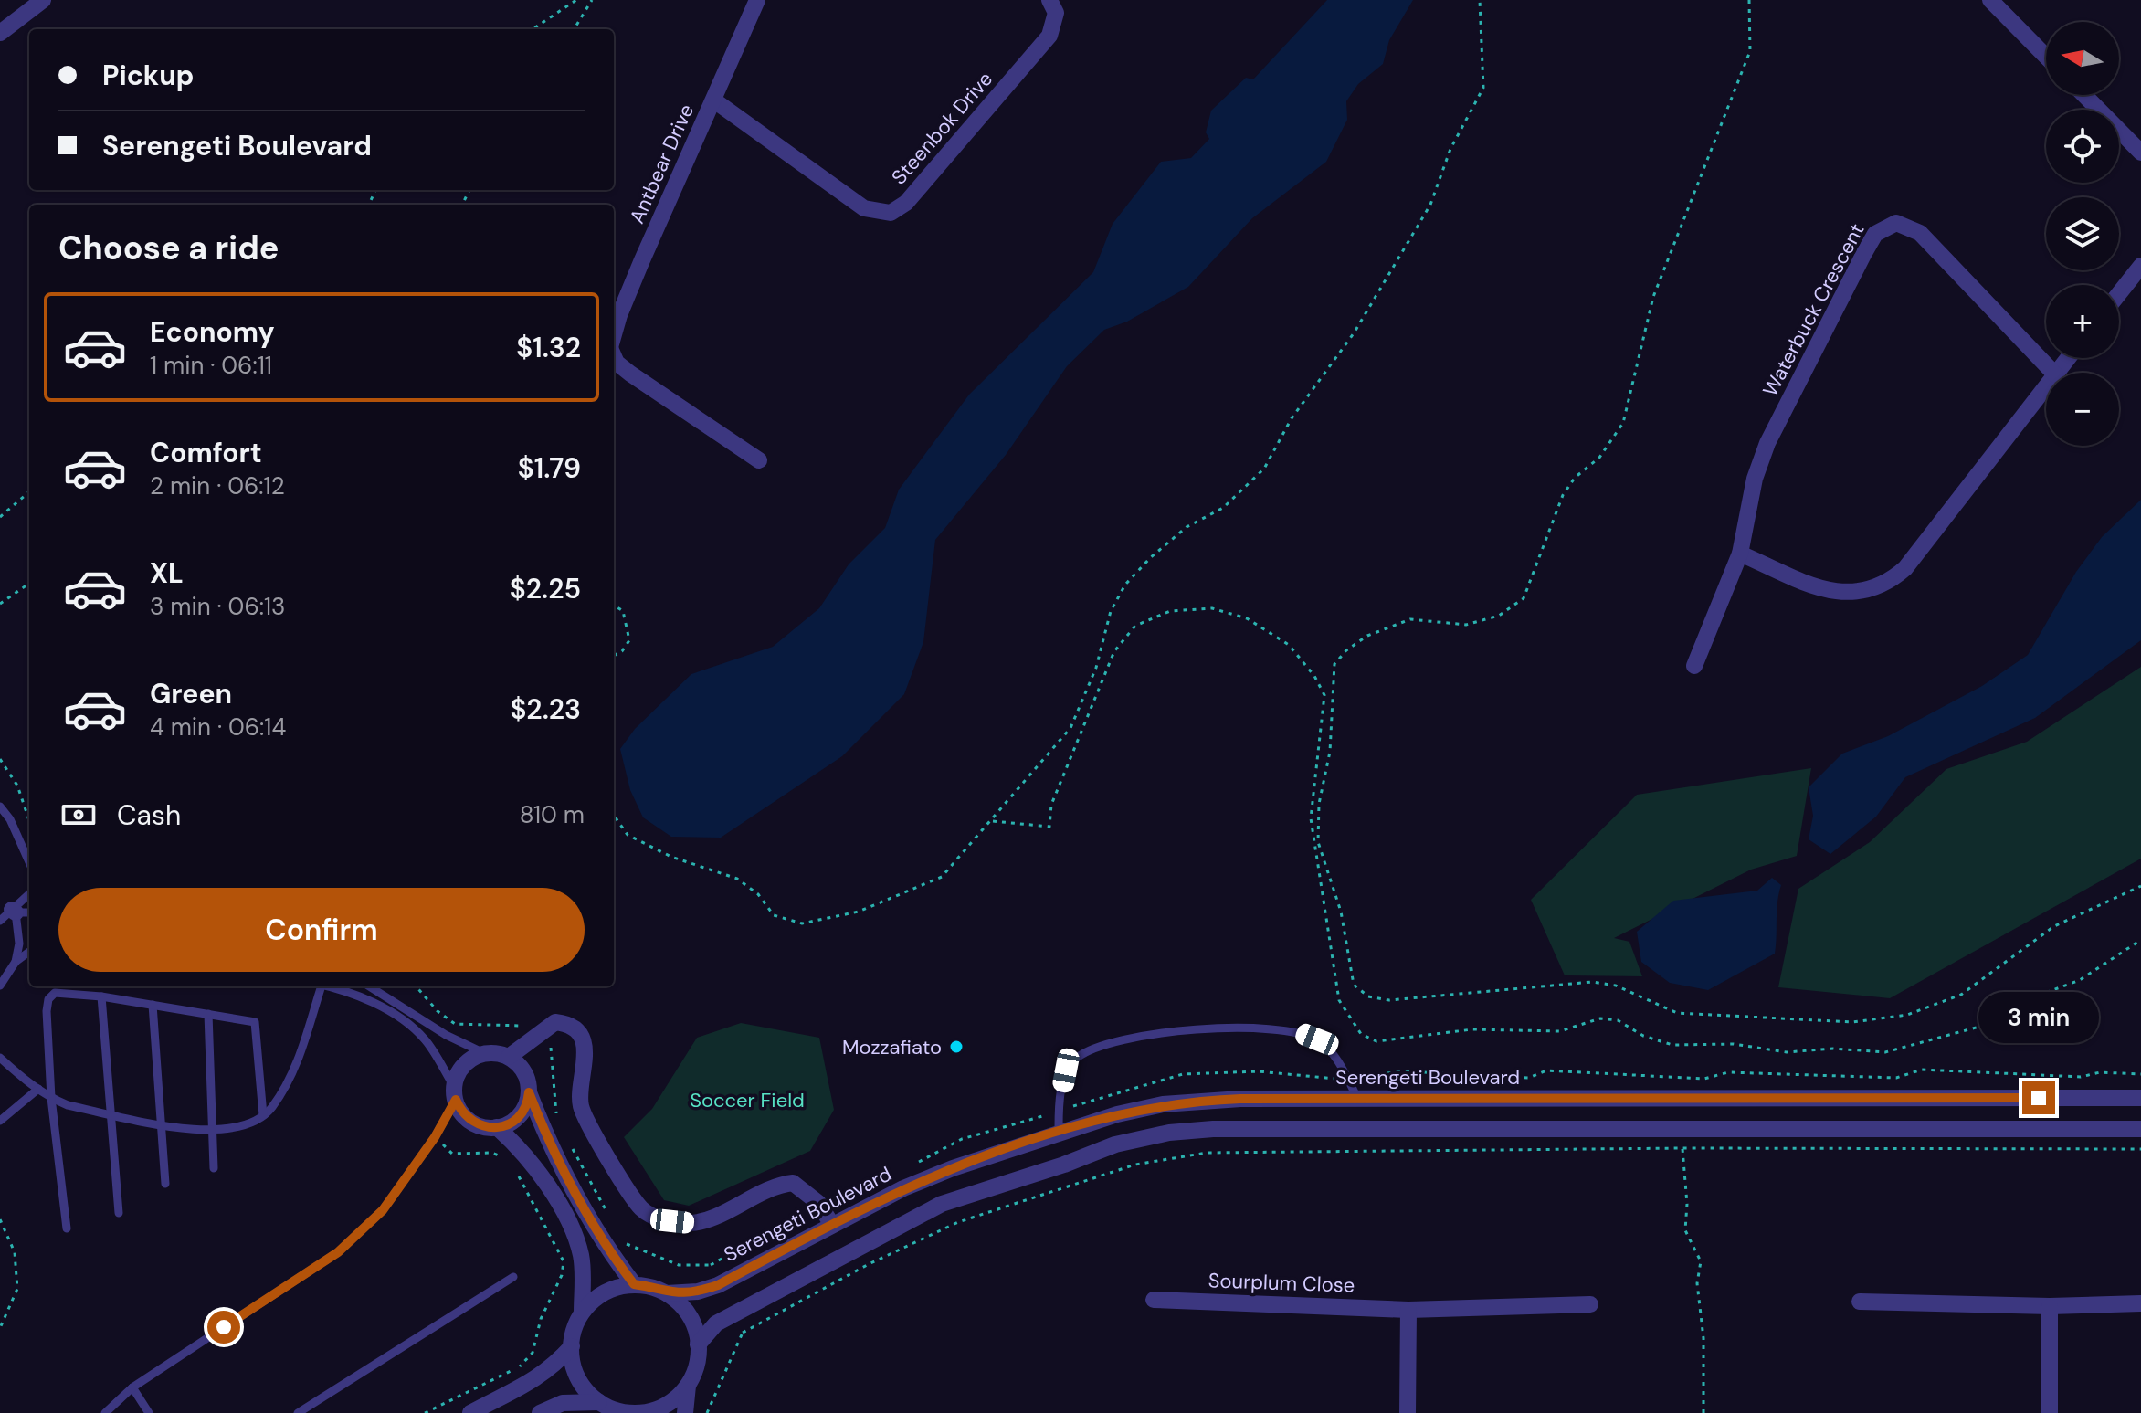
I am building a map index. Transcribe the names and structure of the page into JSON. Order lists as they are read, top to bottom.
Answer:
{
  "streets": {
    "street": [
      "Steenbok Drive",
      "Antbear Drive",
      "Waterbuck Crescent",
      "Serengeti Boulevard",
      "Sourplum Close"
    ]
  },
  "crossings": [
    ["Steenbok Drive", "Antbear Drive"]
  ],
  "parks": ["Soccer Field"],
  "places": ["Mozzafiato"],
  "north": "left",
  "page": {
    "map_buttons": ["+", "−"],
    "banner": ["Pickup", "Serengeti Boulevard"],
    "heading": "Choose a ride",
    "list": [
      {
        "name": "Economy",
        "note": "1 min · 06:11",
        "value": "$1.32"
      },
      {
        "name": "Comfort",
        "note": "2 min · 06:12",
        "value": "$1.79"
      },
      {
        "name": "XL",
        "note": "3 min · 06:13",
        "value": "$2.25"
      },
      {
        "name": "Green",
        "note": "4 min · 06:14",
        "value": "$2.23"
      }
    ],
    "pay": ["Cash", "810 m"],
    "buttons": "Confirm",
    "bubble": "3 min"
  }
}
